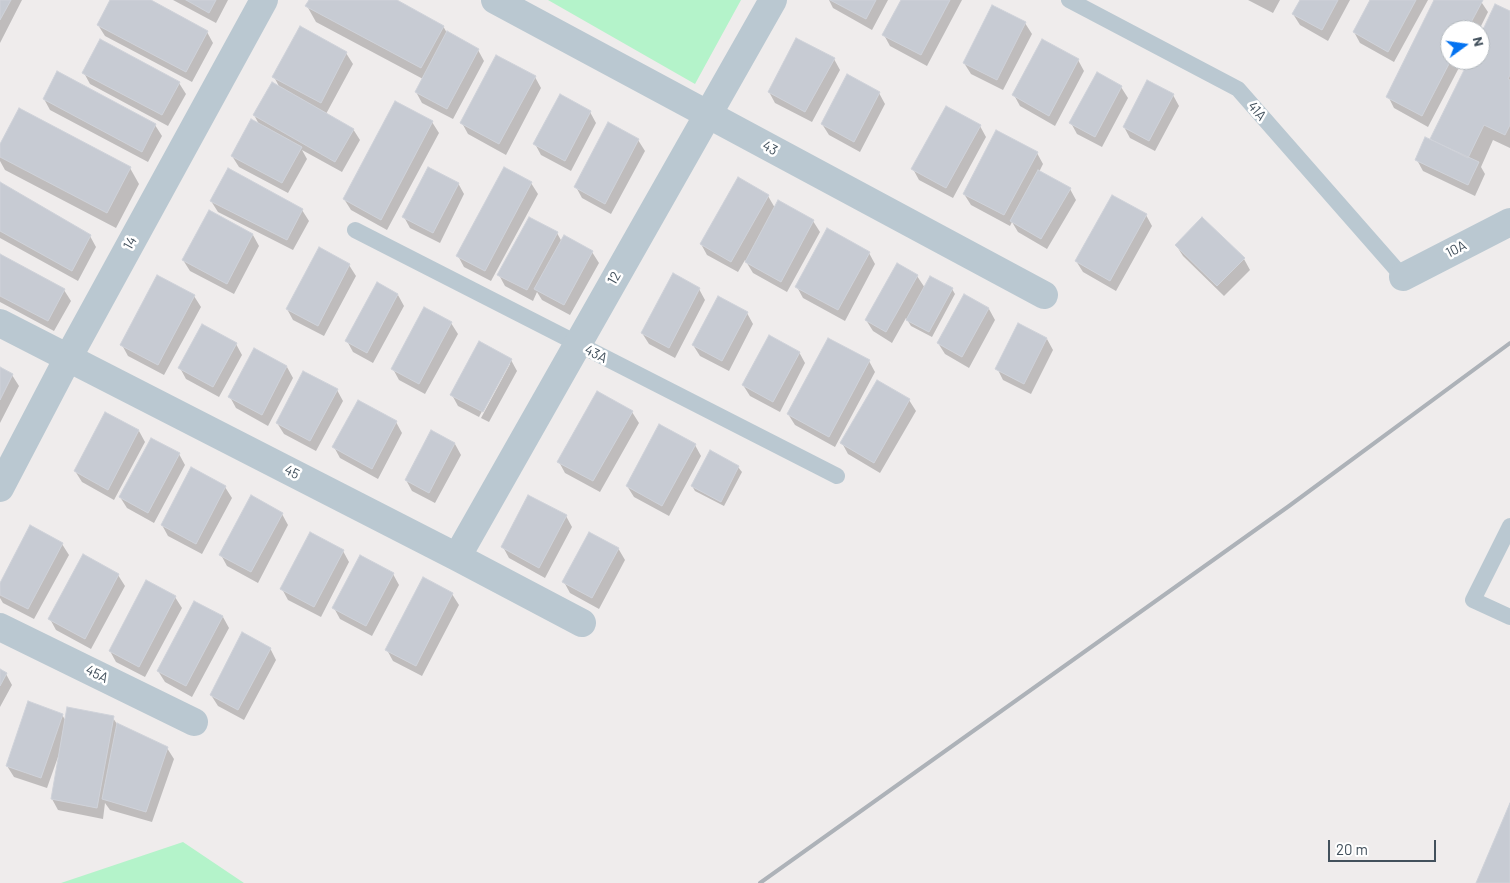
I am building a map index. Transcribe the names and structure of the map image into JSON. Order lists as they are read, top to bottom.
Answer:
{
  "streets": {
    "street": [
      "43",
      "14",
      "10A",
      "12",
      "45",
      "45A"
    ],
    "lane": ["41A", "43A"]
  },
  "crossings": [
    ["41A", "10A"],
    ["43", "12"],
    ["14", "45"],
    ["12", "43A"],
    ["12", "45"]
  ],
  "scale_bar": "20 m",
  "north": "right"
}
